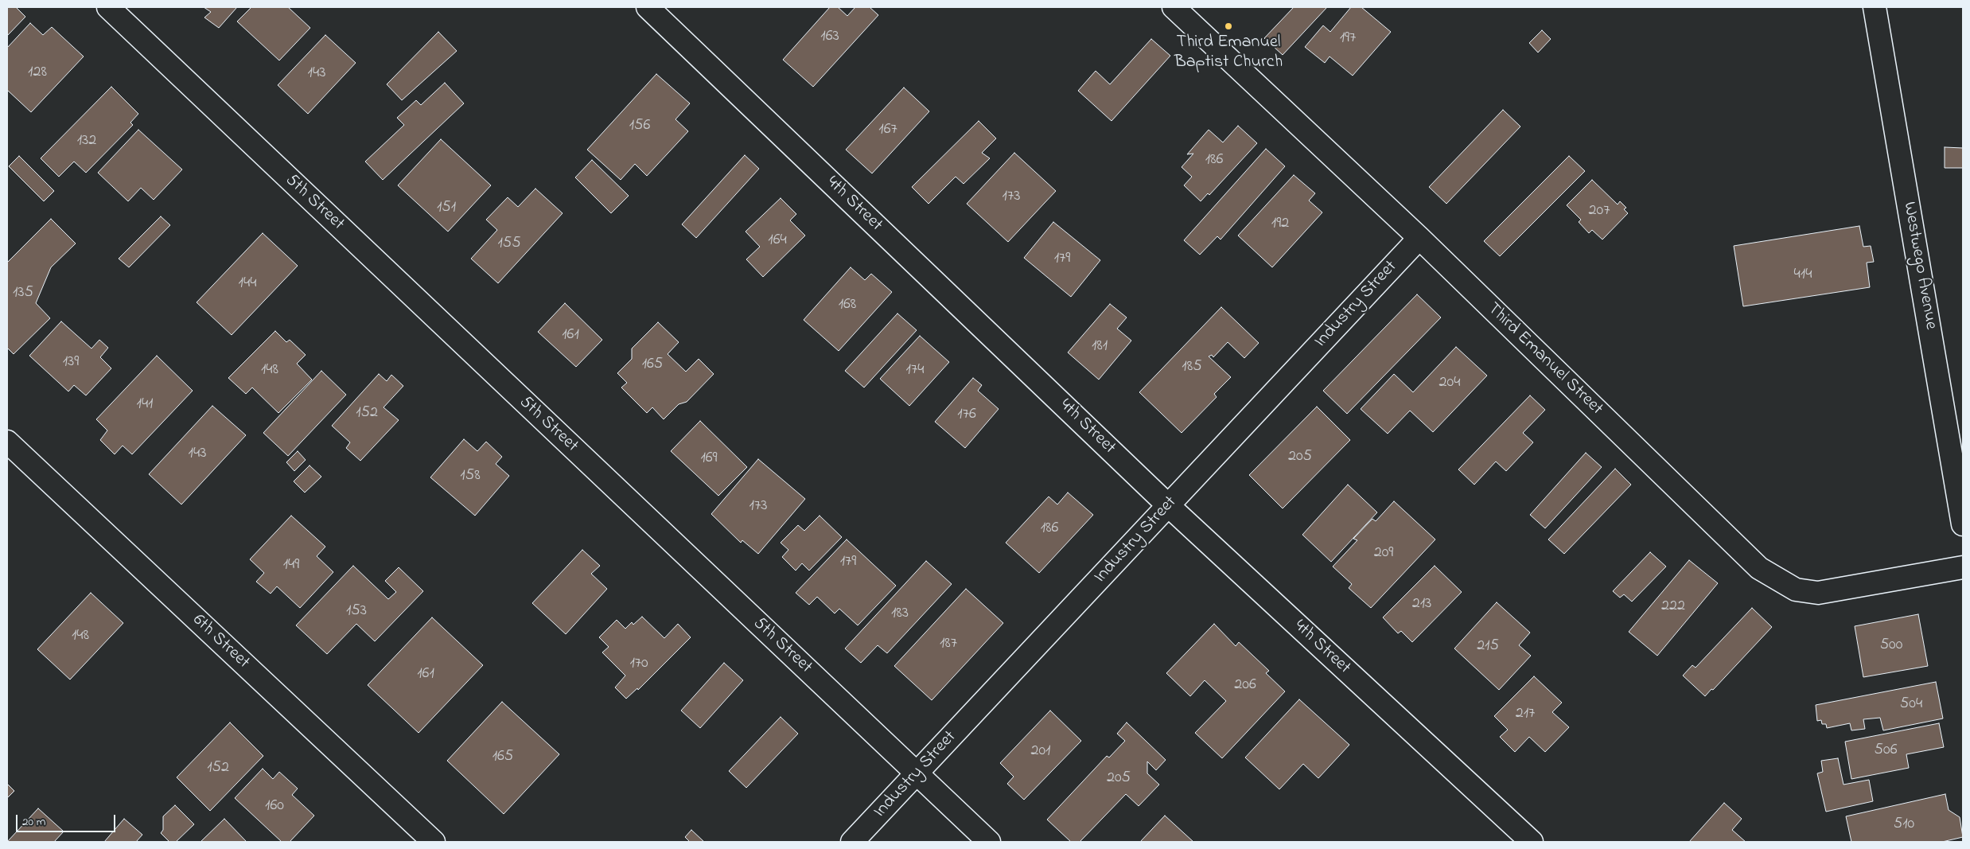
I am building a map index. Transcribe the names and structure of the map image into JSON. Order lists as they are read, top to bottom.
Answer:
{
  "streets": {
    "street": [
      "5th Street",
      "4th Street",
      "Westwego Avenue",
      "Industry Street",
      "Third Emanuel Street",
      "6th Street"
    ]
  },
  "crossings": [
    ["5th Street", "Industry Street"],
    ["4th Street", "Industry Street"],
    ["Industry Street", "Third Emanuel Street"]
  ],
  "places": ["Third Emanuel Baptist Church"],
  "house_numbers": [
    "163",
    "197",
    "128",
    "143",
    "156",
    "167",
    "132",
    "186",
    "173",
    "151",
    "207",
    "192",
    "164",
    "155",
    "179",
    "414",
    "144",
    "135",
    "168",
    "161",
    "181",
    "139",
    "165",
    "185",
    "148",
    "174",
    "204",
    "141",
    "152",
    "176",
    "143",
    "205",
    "169",
    "158",
    "173",
    "186",
    "209",
    "179",
    "149",
    "213",
    "222",
    "153",
    "183",
    "148",
    "187",
    "500",
    "215",
    "170",
    "161",
    "206",
    "504",
    "217",
    "506",
    "201",
    "165",
    "152",
    "205",
    "160",
    "510"
  ],
  "scale_bar": "20 m"
}
